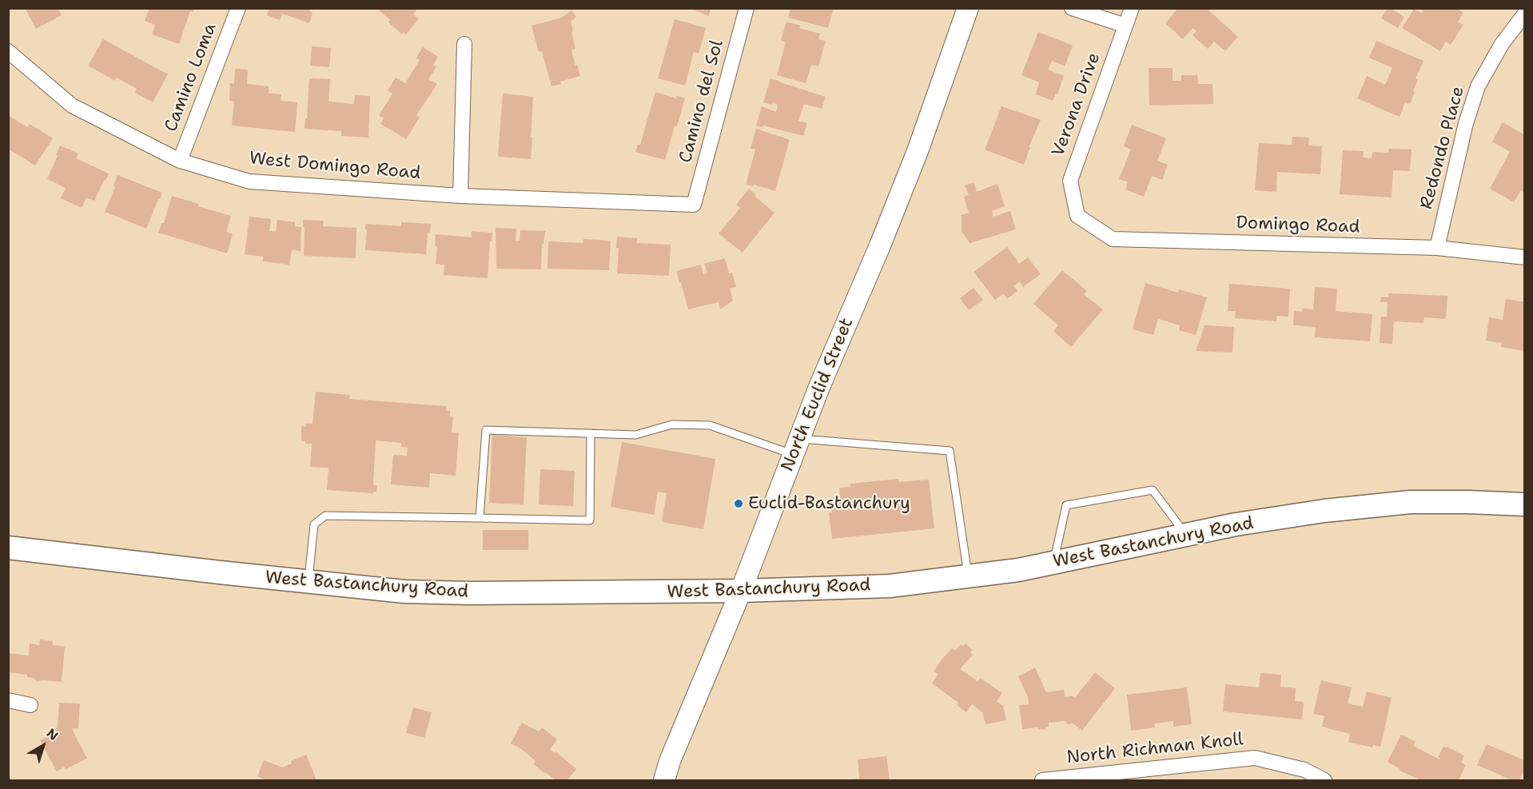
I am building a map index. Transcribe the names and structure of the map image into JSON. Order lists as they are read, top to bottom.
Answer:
{
  "streets": {
    "main road": ["North Euclid Street", "West Bastanchury Road"],
    "street": [
      "Camino Loma",
      "Camino del Sol",
      "Verona Drive",
      "Redondo Place",
      "West Domingo Road",
      "Domingo Road",
      "North Richman Knoll"
    ]
  },
  "crossings": [
    ["Camino Loma", "West Domingo Road"],
    ["Camino del Sol", "West Domingo Road"],
    ["Verona Drive", "Domingo Road"],
    ["Redondo Place", "Domingo Road"],
    ["North Euclid Street", "West Bastanchury Road"]
  ],
  "places": ["Euclid-Bastanchury"],
  "north": "top right"
}
